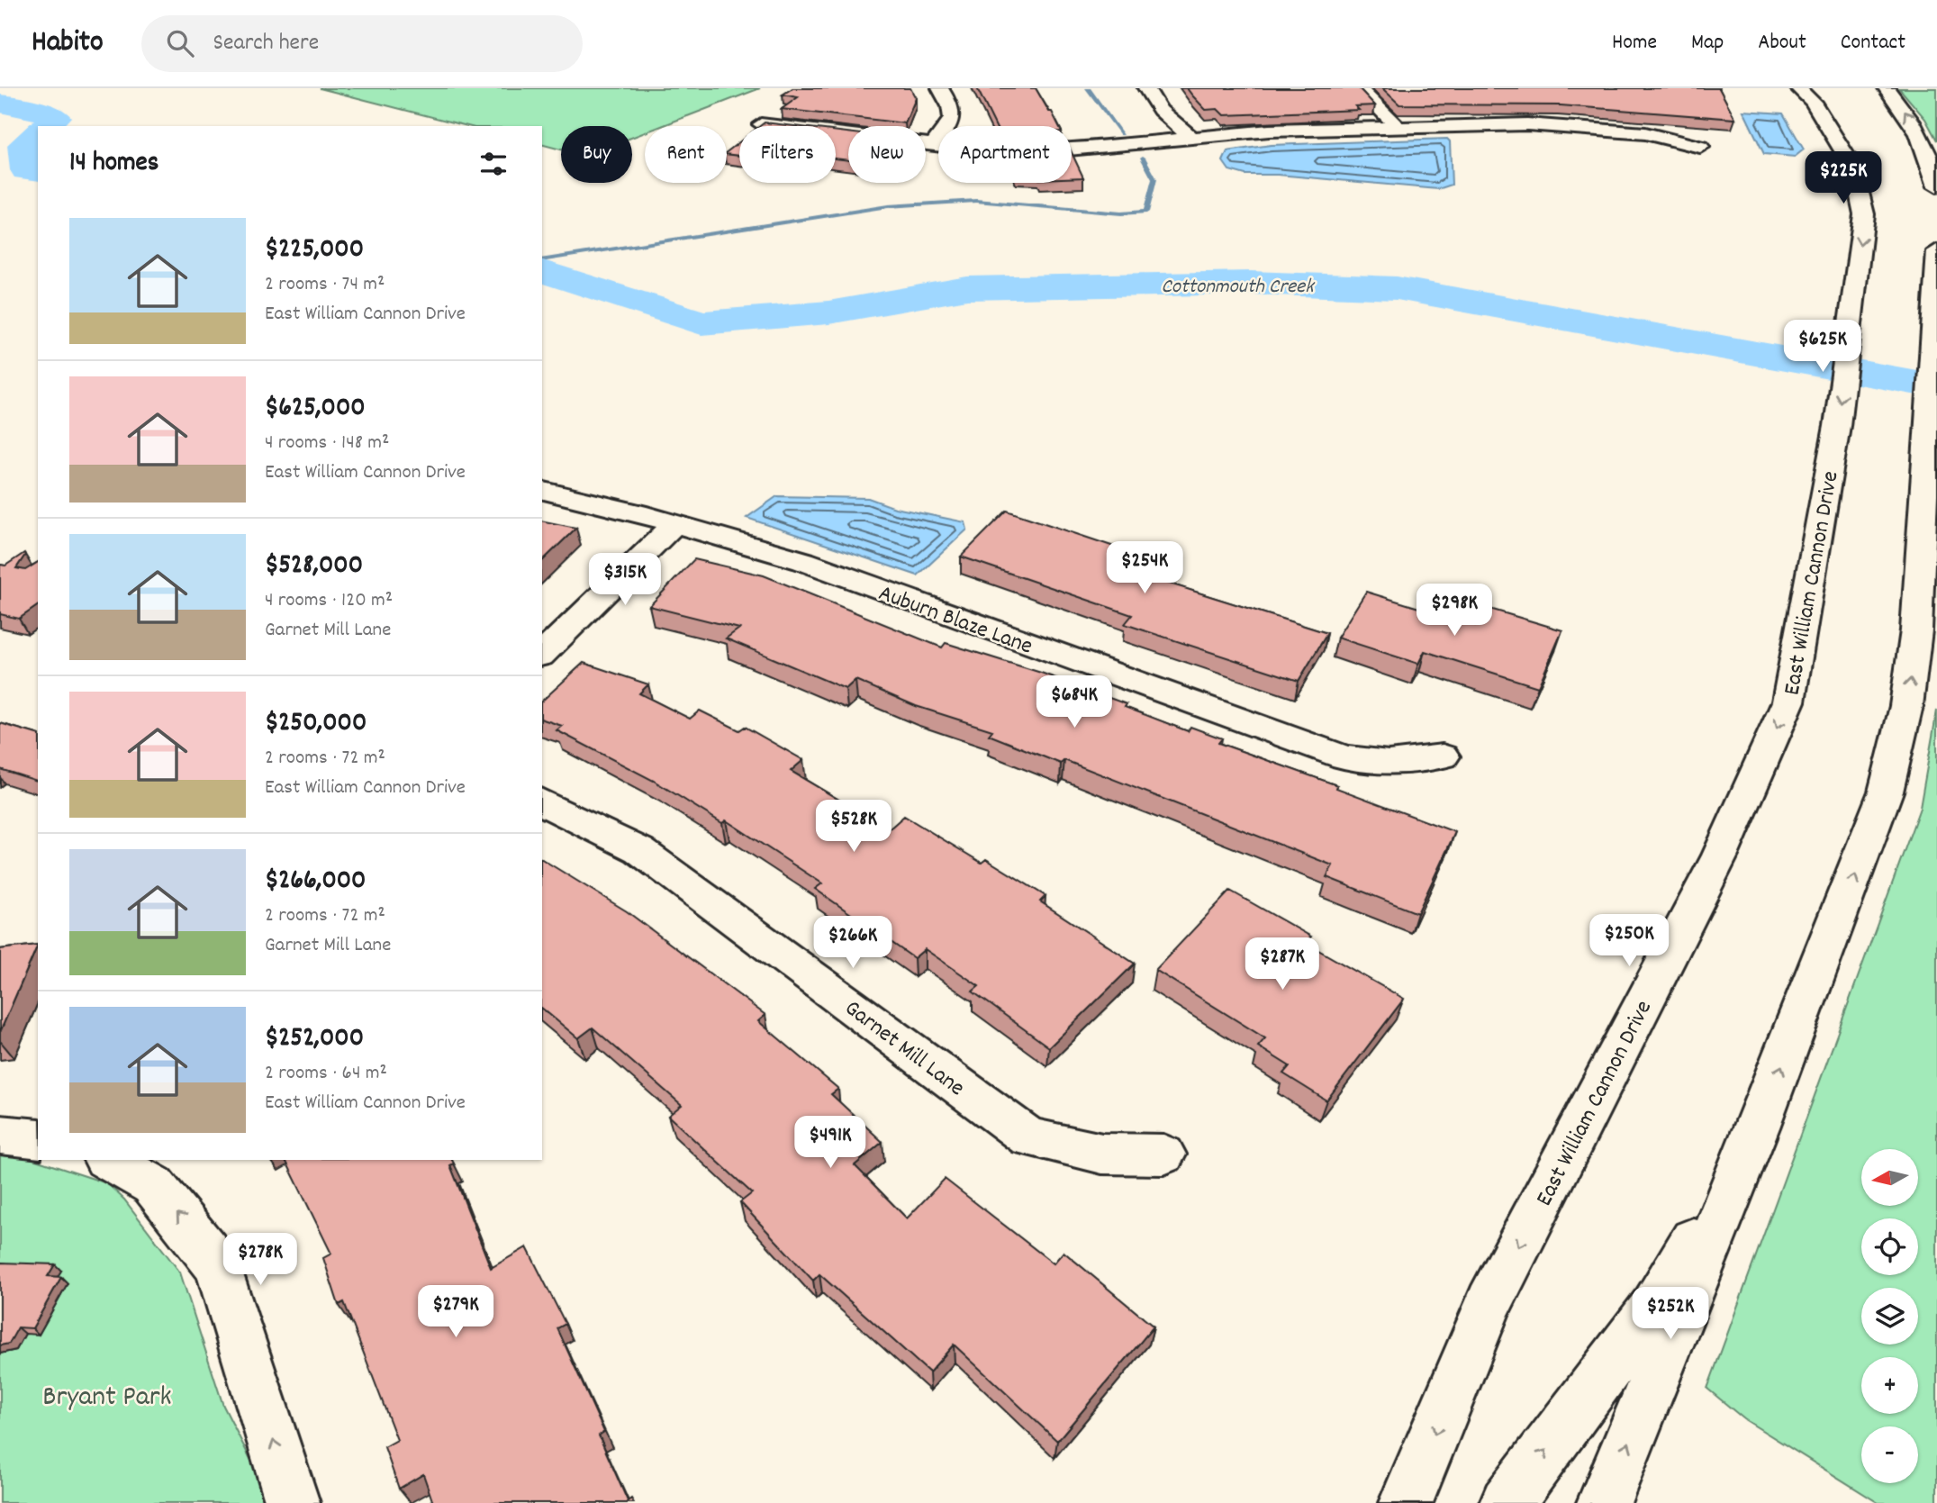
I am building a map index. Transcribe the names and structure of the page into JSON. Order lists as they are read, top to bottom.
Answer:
{
  "streets": {
    "street": ["East William Cannon Drive", "Auburn Blaze Lane", "Garnet Mill Lane"]
  },
  "water": ["Cottonmouth Creek"],
  "parks": ["Bryant Park"],
  "north": "left",
  "page": {
    "header": "Habito",
    "search": "Search here",
    "nav": [
      "Home",
      "Map",
      "About",
      "Contact"
    ],
    "chip": [
      "Buy",
      "Rent",
      "Filters",
      "New",
      "Apartment"
    ],
    "heading": "14 homes",
    "price": [
      "$225K",
      "$625K",
      "$254K",
      "$315K",
      "$298K",
      "$684K",
      "$528K",
      "$250K",
      "$266K",
      "$287K",
      "$491K",
      "$278K",
      "$279K",
      "$252K"
    ],
    "list": [
      {
        "name": "$225,000",
        "note": "2 rooms · 74 m² · East William Cannon Drive"
      },
      {
        "name": "$625,000",
        "note": "4 rooms · 148 m² · East William Cannon Drive"
      },
      {
        "name": "$528,000",
        "note": "4 rooms · 120 m² · Garnet Mill Lane"
      },
      {
        "name": "$250,000",
        "note": "2 rooms · 72 m² · East William Cannon Drive"
      },
      {
        "name": "$266,000",
        "note": "2 rooms · 72 m² · Garnet Mill Lane"
      },
      {
        "name": "$252,000",
        "note": "2 rooms · 64 m² · East William Cannon Drive"
      }
    ],
    "map_buttons": ["+", "−"]
  }
}
